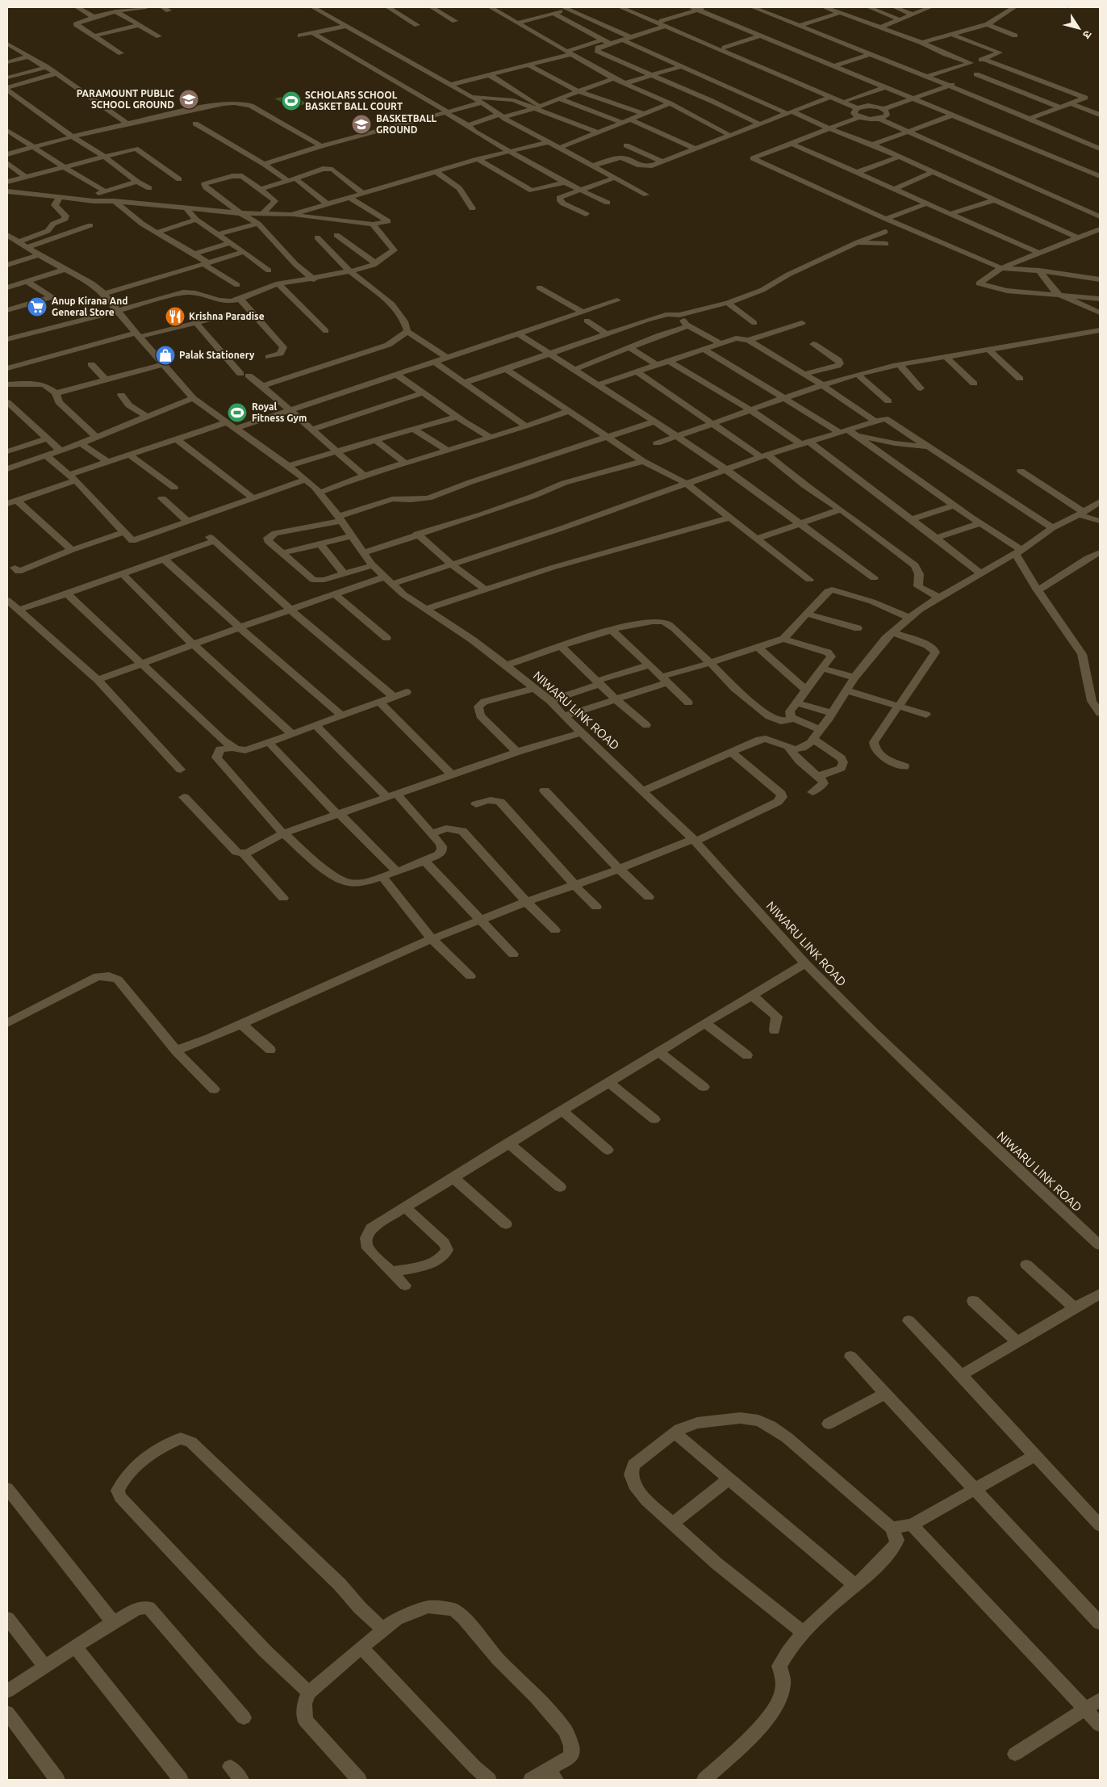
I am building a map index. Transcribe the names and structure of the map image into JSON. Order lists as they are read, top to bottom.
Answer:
{
  "streets": {
    "street": ["NIWARU LINK ROAD"]
  },
  "places": {
    "school or university": ["PARAMOUNT PUBLIC SCHOOL GROUND", "BASKETBALL GROUND"],
    "sports": ["SCHOLARS SCHOOL BASKET BALL COURT", "Royal Fitness Gym"],
    "supermarket": ["Anup Kirana And General Store"],
    "restaurant": ["Krishna Paradise"],
    "shop": ["Palak Stationery"]
  },
  "north": "bottom right"
}
